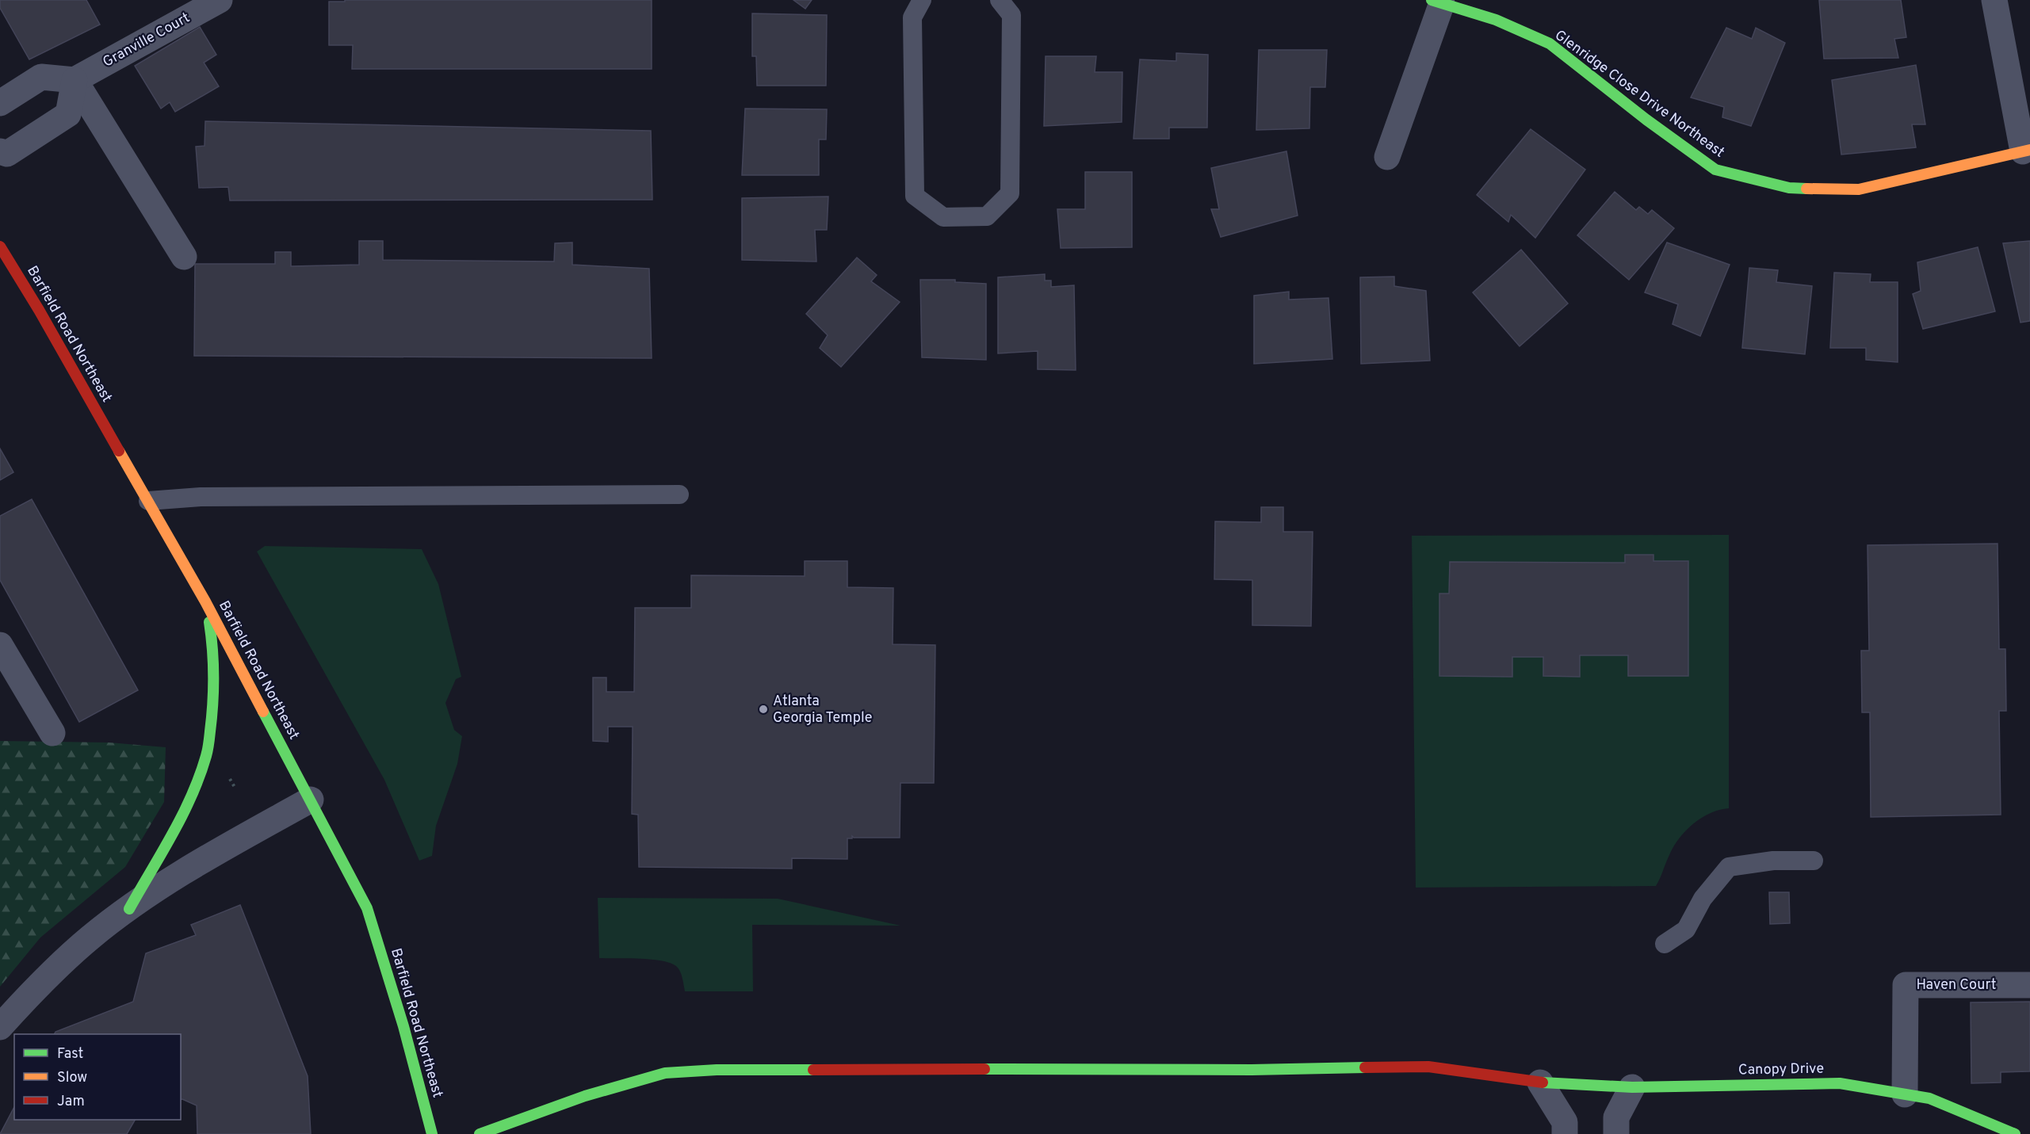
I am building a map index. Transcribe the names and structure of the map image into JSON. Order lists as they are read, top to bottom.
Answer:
{
  "streets": {
    "street": [
      "Granville Court",
      "Glenridge Close Drive Northeast",
      "Barfield Road Northeast",
      "Haven Court",
      "Canopy Drive"
    ]
  },
  "crossings": [
    ["Haven Court", "Canopy Drive"]
  ],
  "places": ["Atlanta Georgia Temple"],
  "legend": ["Fast", "Slow", "Jam"]
}
